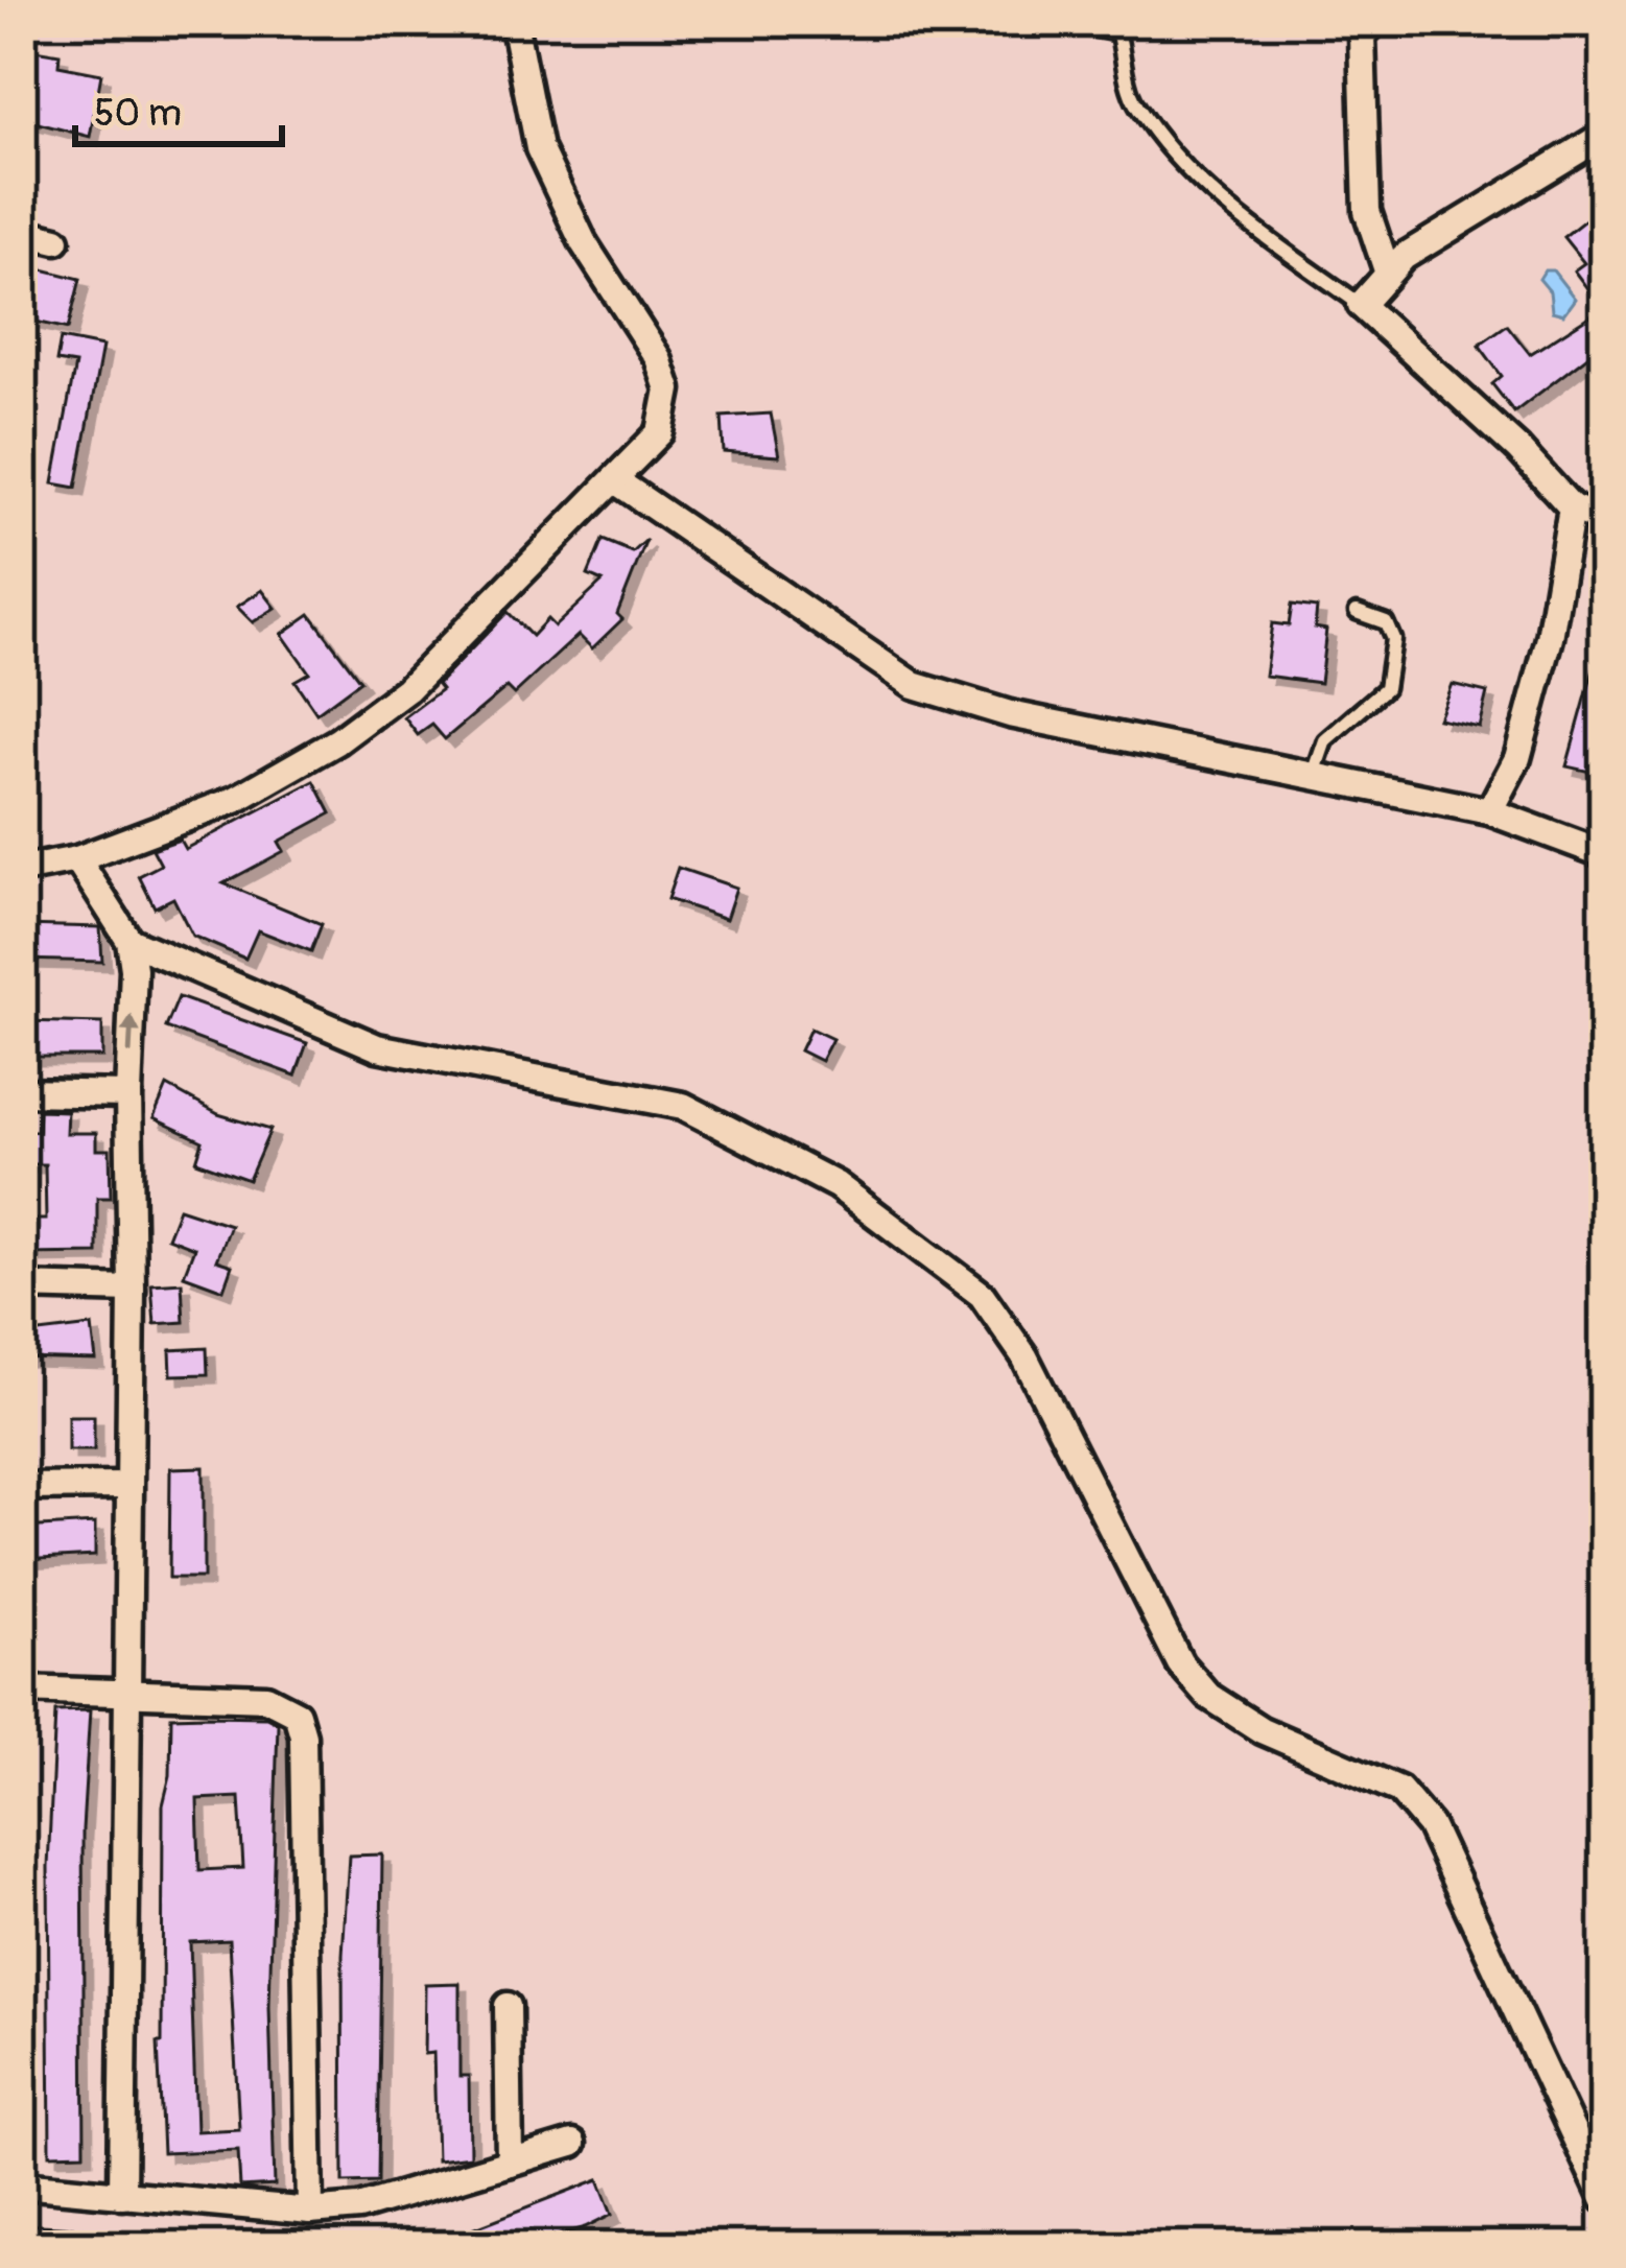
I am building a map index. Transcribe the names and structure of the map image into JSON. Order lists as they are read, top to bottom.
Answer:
{
  "scale_bar": "50 m"
}
